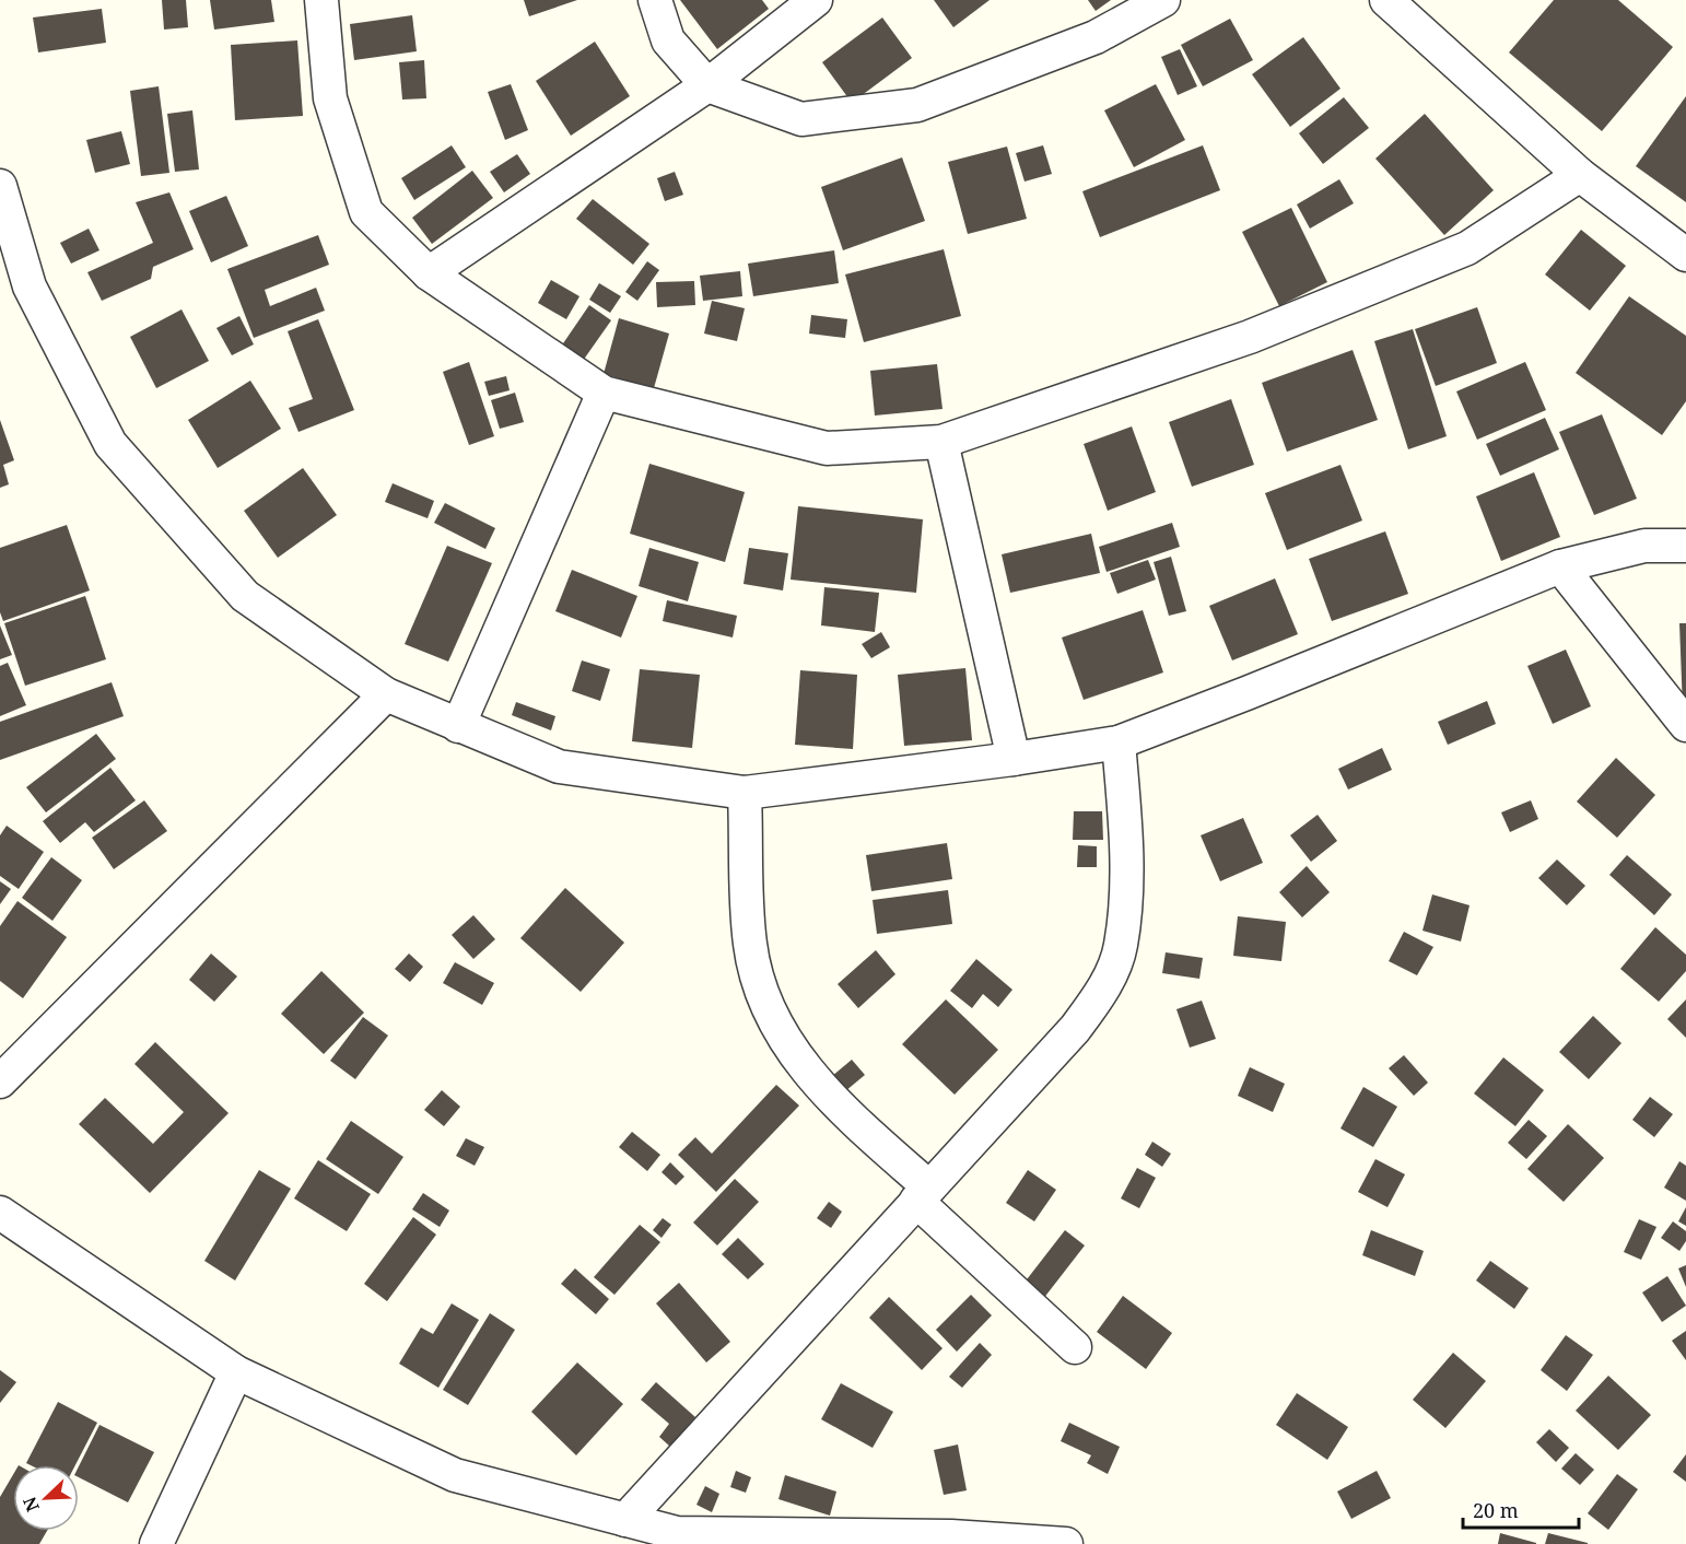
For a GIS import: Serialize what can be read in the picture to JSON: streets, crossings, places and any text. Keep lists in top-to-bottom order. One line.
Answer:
{"scale_bar":"20 m","north":"bottom left"}
